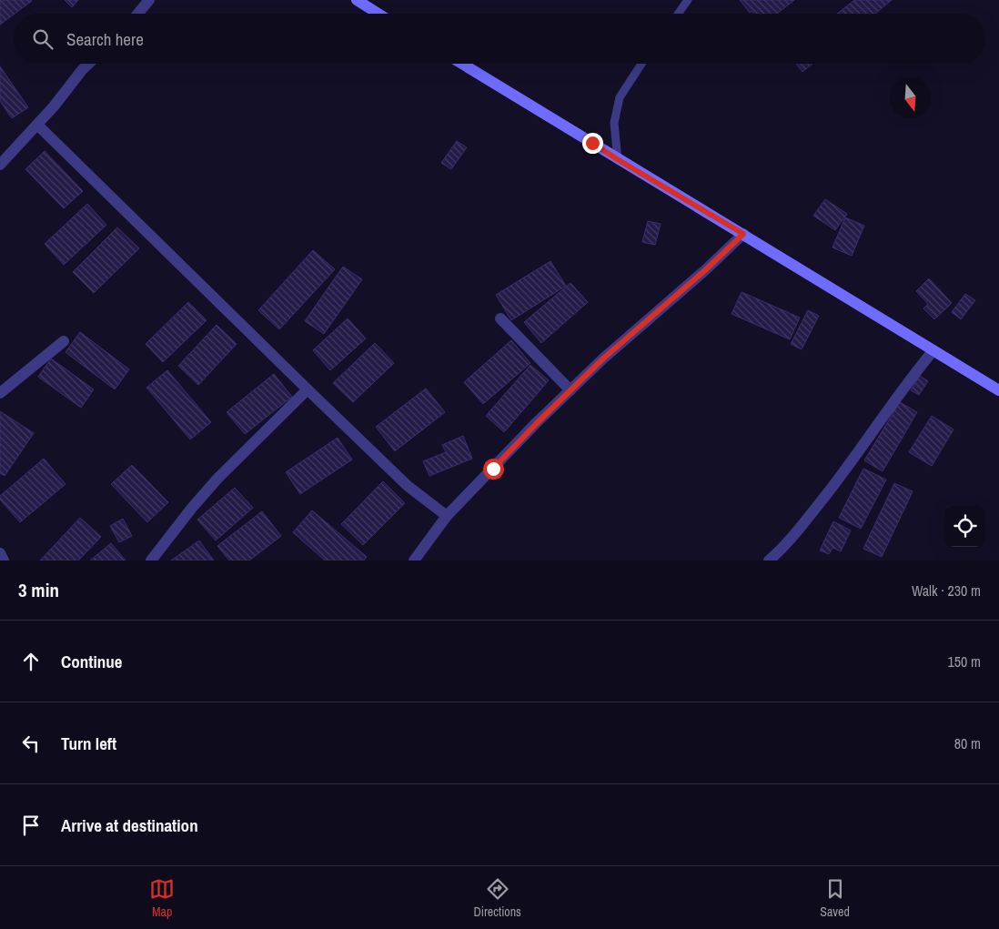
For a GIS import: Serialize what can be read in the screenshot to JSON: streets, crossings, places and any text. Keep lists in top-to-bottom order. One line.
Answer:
{"north":"bottom","page":{"search":"Search here","heading":["3 min","Walk · 230 m"],"list":[["Continue","150 m"],["Turn left","80 m"],"Arrive at destination"],"nav":["Map","Directions","Saved"]}}
